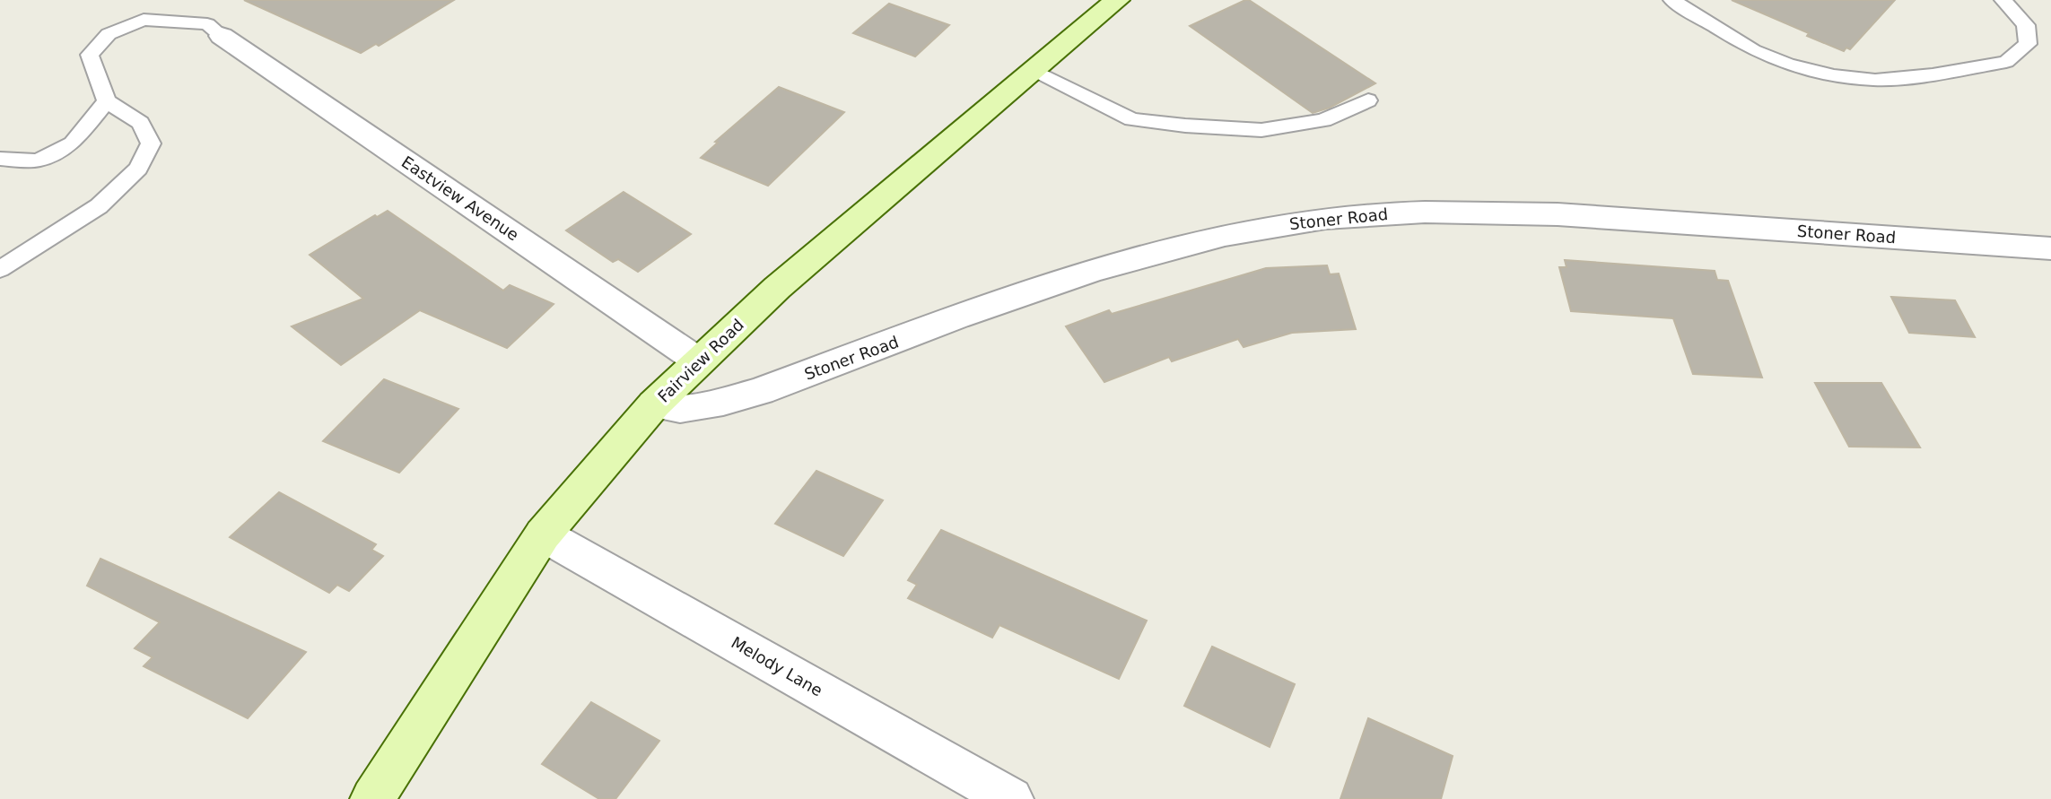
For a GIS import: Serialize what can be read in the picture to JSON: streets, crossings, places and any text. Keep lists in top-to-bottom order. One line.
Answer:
{"streets":{"main road":["Fairview Road"],"street":["Eastview Avenue","Stoner Road","Melody Lane"]},"crossings":[["Eastview Avenue","Fairview Road"],["Stoner Road","Fairview Road"],["Fairview Road","Melody Lane"]]}
